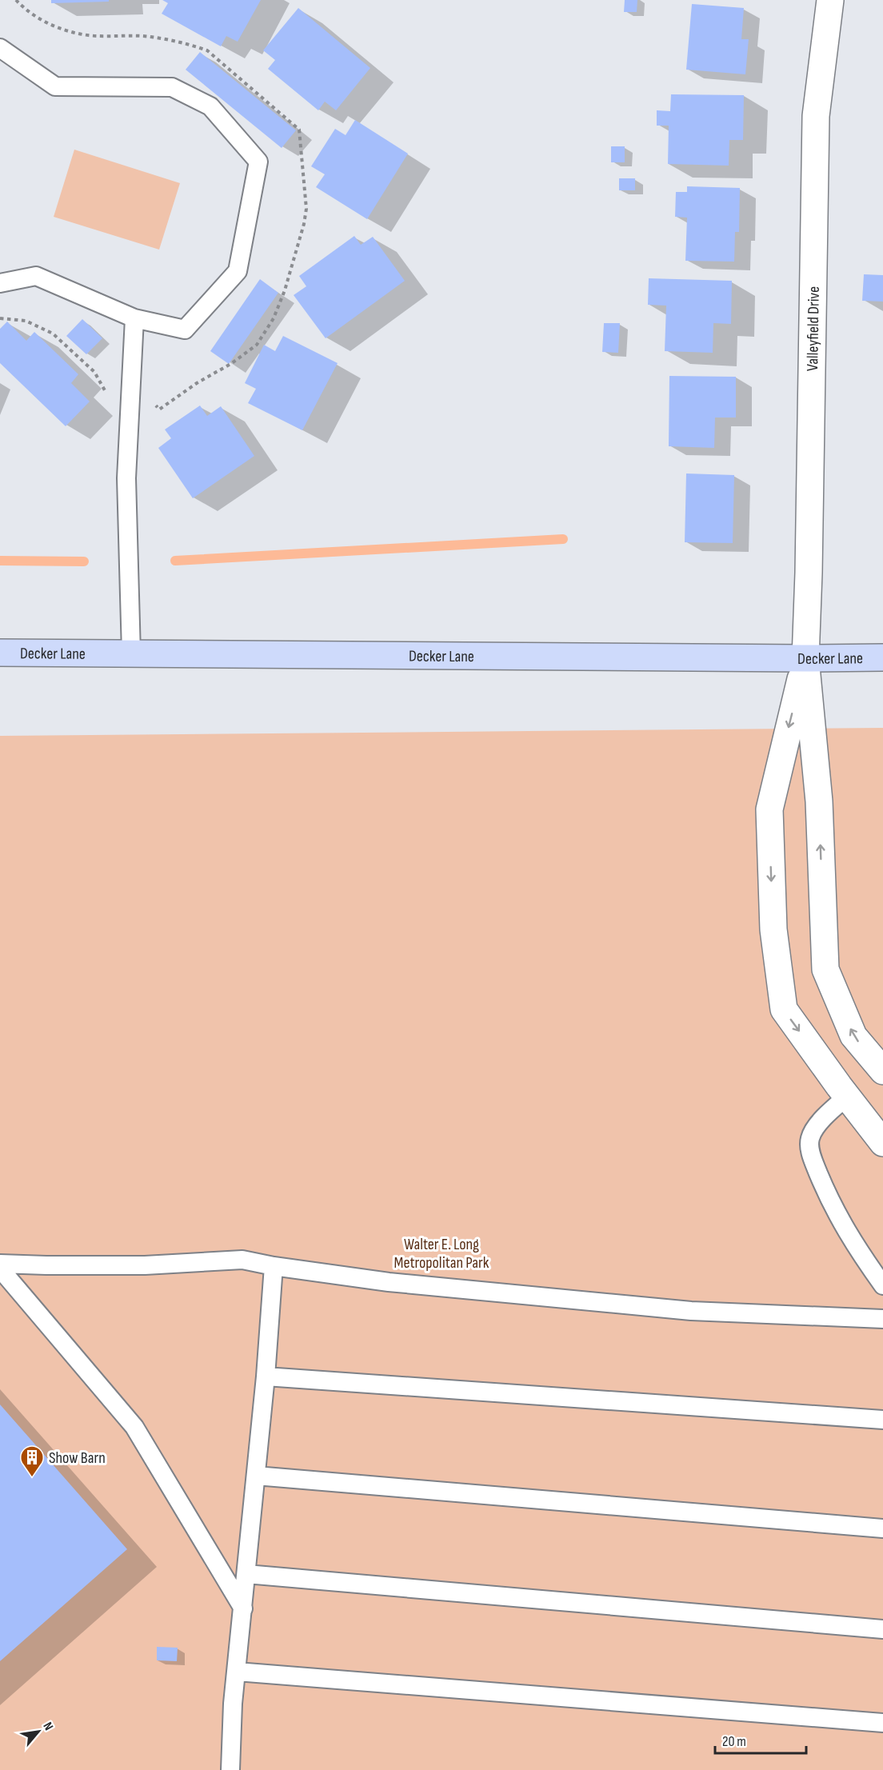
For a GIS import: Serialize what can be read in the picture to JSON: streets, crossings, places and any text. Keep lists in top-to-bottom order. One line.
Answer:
{"streets":{"main road":["Decker Lane"],"street":["Valleyfield Drive"]},"crossings":[["Valleyfield Drive","Decker Lane"]],"parks":["Walter E. Long Metropolitan Park"],"places":{"building":["Show Barn"]},"scale_bar":"20 m","north":"top right"}
